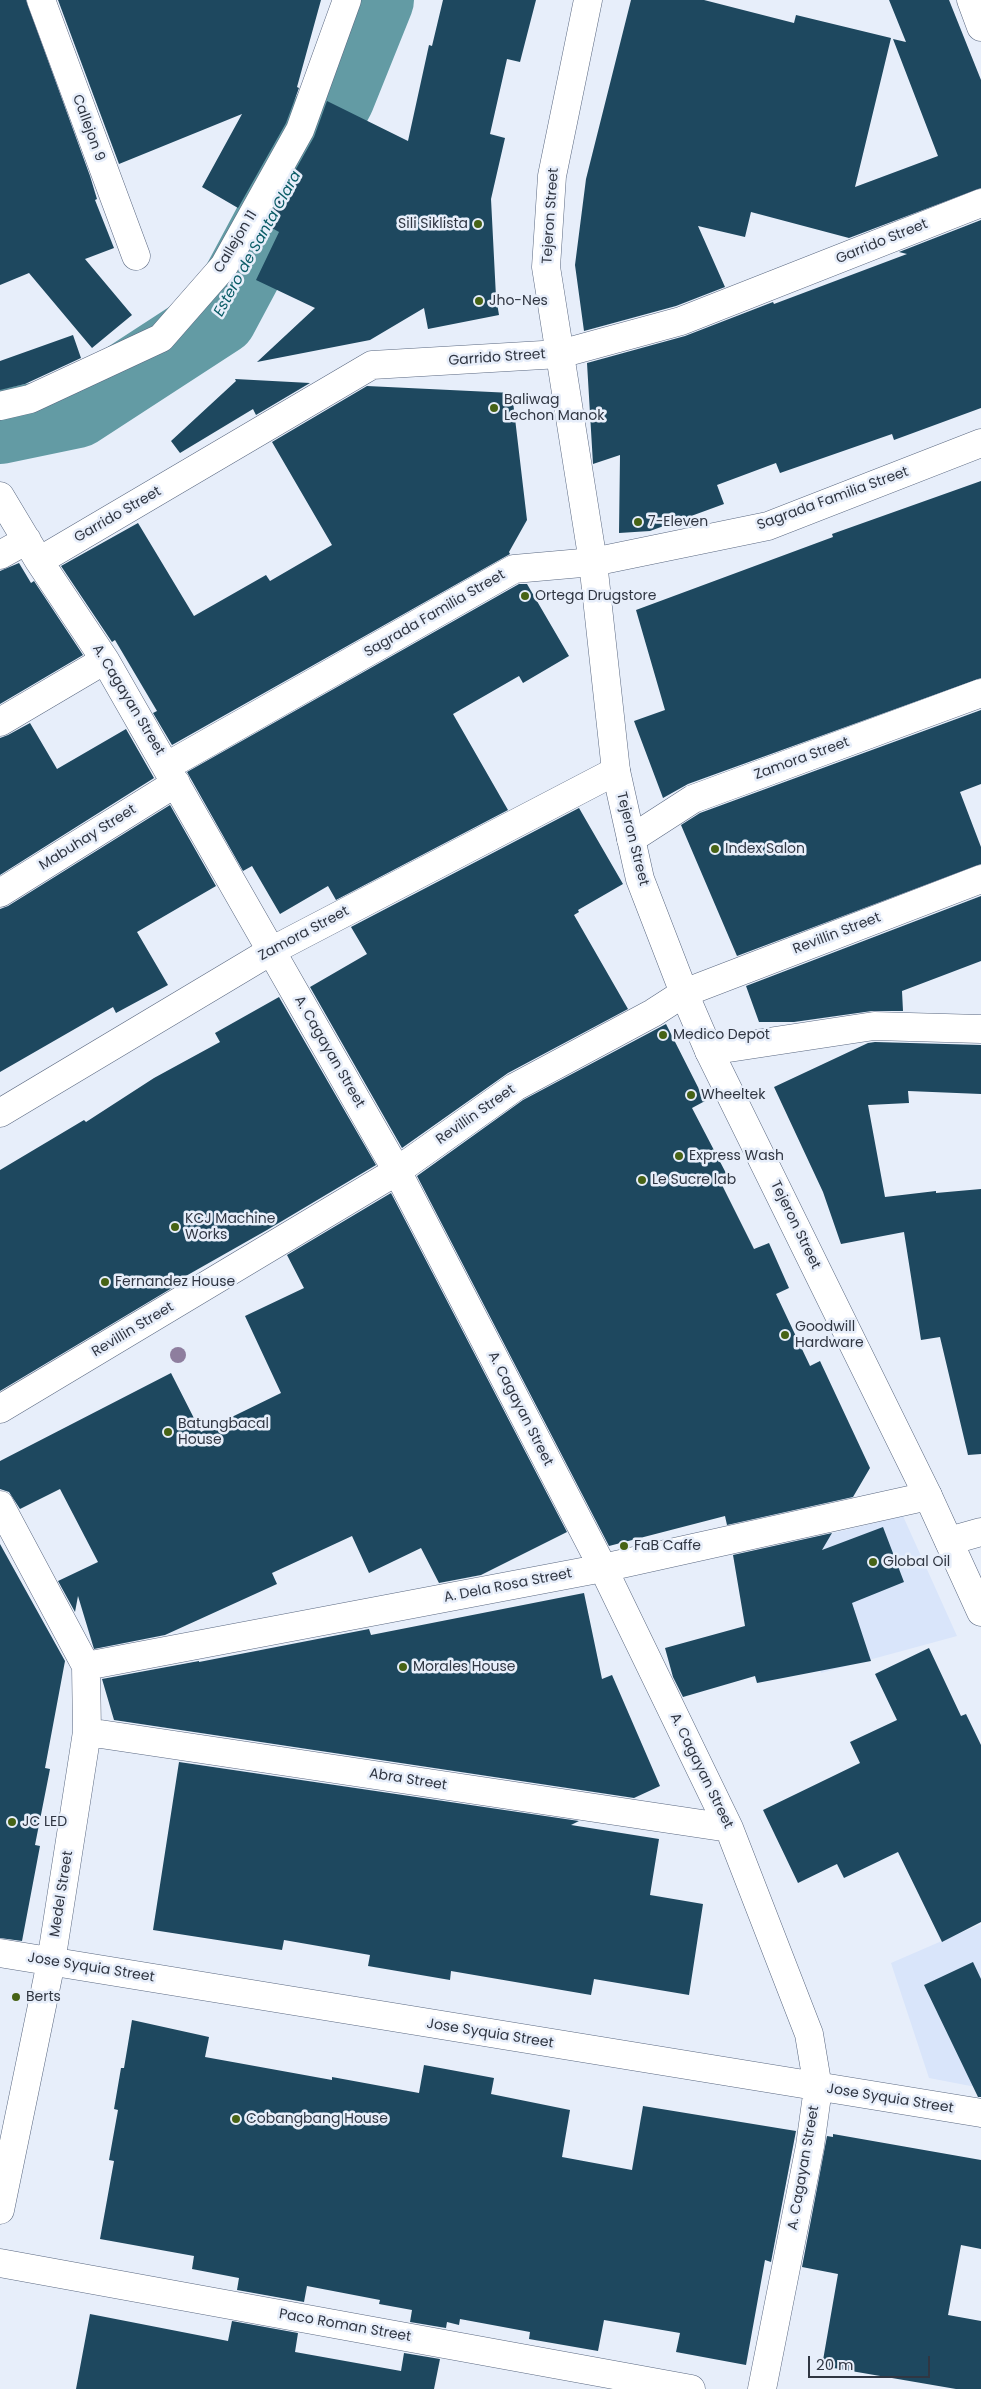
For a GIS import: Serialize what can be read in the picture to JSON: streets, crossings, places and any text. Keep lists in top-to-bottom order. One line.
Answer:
{"streets":{"street":["Callejon 9","Tejeron Street","Callejon 11","Garrido Street","Sagrada Familia Street","A. Cagayan Street","Zamora Street","Mabuhay Street","Revillin Street","A. Dela Rosa Street","Abra Street","Medel Street","Jose Syquia Street","Paco Roman Street"]},"crossings":[["Tejeron Street","Garrido Street"],["Tejeron Street","Sagrada Familia Street"],["Tejeron Street","Zamora Street"],["Tejeron Street","Revillin Street"],["Tejeron Street","A. Dela Rosa Street"],["Garrido Street","A. Cagayan Street"],["Sagrada Familia Street","A. Cagayan Street"],["Sagrada Familia Street","Mabuhay Street"],["A. Cagayan Street","Zamora Street"],["A. Cagayan Street","Mabuhay Street"],["A. Cagayan Street","Revillin Street"],["A. Cagayan Street","A. Dela Rosa Street"],["A. Cagayan Street","Abra Street"],["A. Cagayan Street","Jose Syquia Street"],["A. Dela Rosa Street","Medel Street"],["Abra Street","Medel Street"],["Medel Street","Jose Syquia Street"]],"water":["Estero de Santa Clara"],"places":["Sili Siklista","Jho-Nes","Baliwag Lechon Manok","7-Eleven","Ortega Drugstore","Index Salon","Medico Depot","Wheeltek","Express Wash","Le Sucre lab","KCJ Machine Works","Fernandez House","Goodwill Hardware","Batungbacal House","FaB Caffe","Global Oil","Morales House","JC LED","Berts","Cobangbang House"],"scale_bar":"20 m"}
